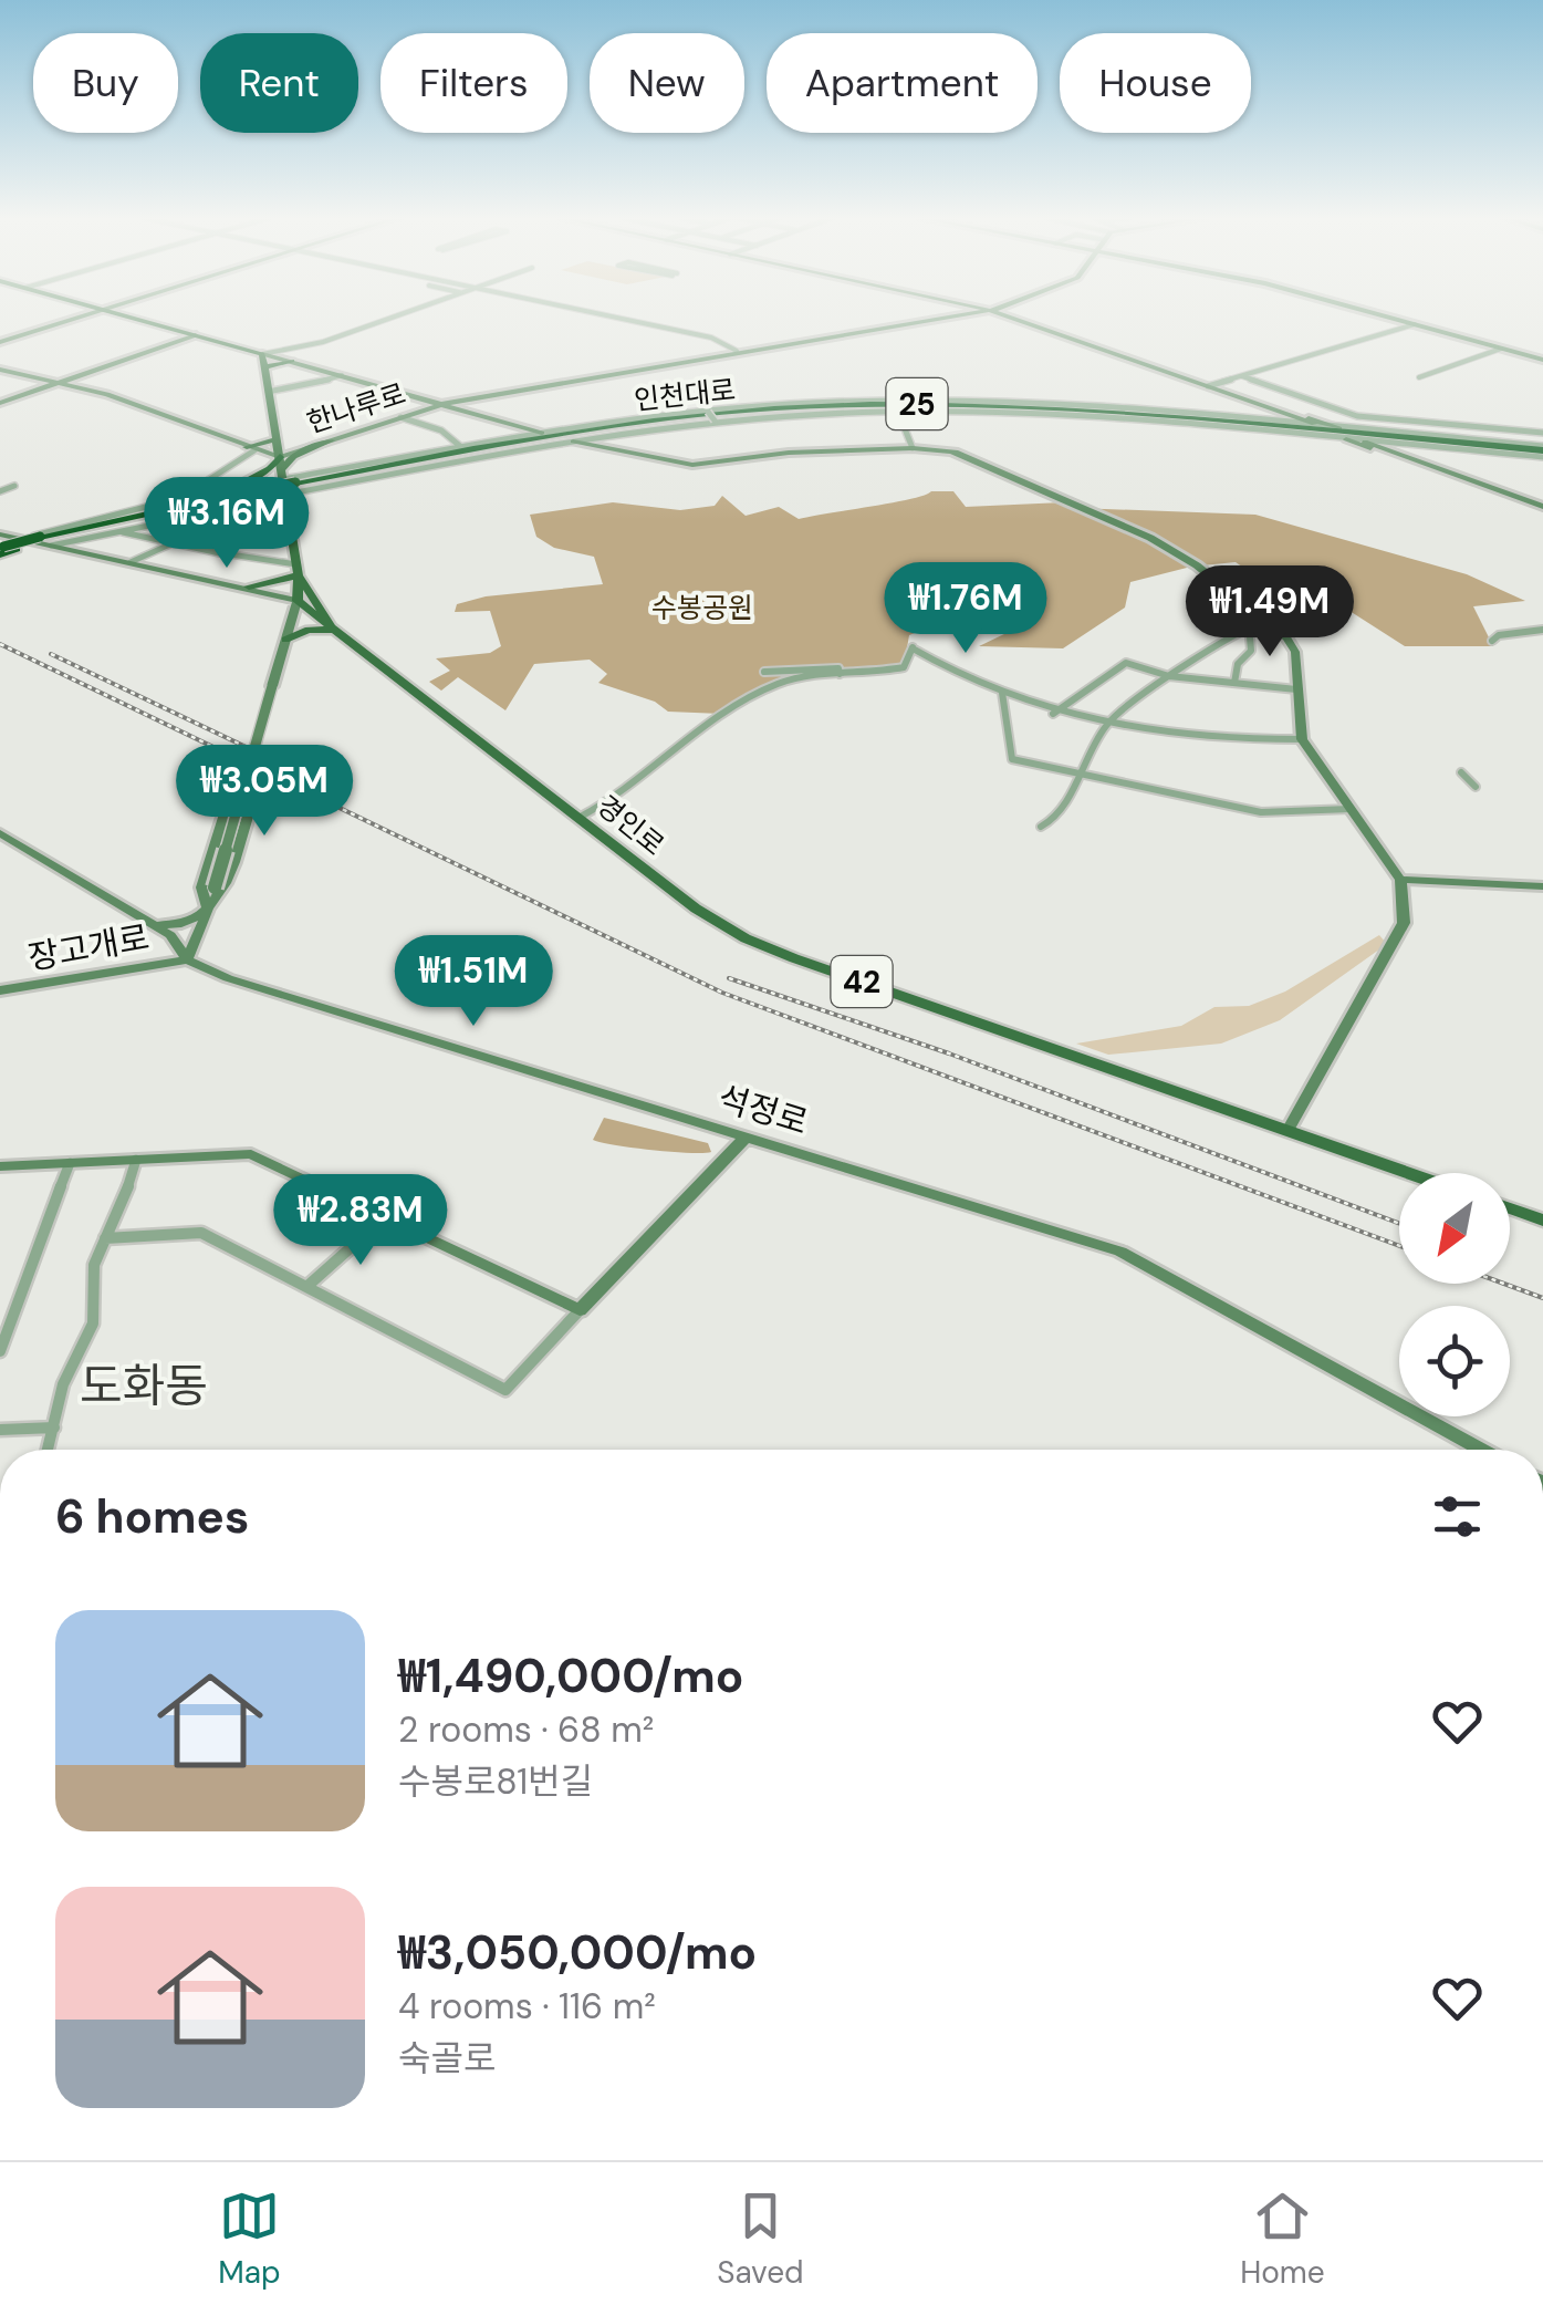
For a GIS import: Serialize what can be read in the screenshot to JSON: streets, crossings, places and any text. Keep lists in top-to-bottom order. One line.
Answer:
{"streets":{"highway":["인천대로","25"],"main road":["한나루로","경인로","장고개로","42","석정로"]},"crossings":[["장고개로","석정로"]],"districts":["도화동"],"parks":["수봉공원"],"north":"bottom left","page":{"chip":["Buy","Rent","Filters","New","Apartment","House"],"price":["₩3.16M","₩1.76M","₩1.49M","₩3.05M","₩1.51M","₩2.83M"],"heading":"6 homes","list":[{"name":"₩1,490,000/mo","note":"2 rooms · 68 m² · 수봉로81번길"},{"name":"₩3,050,000/mo","note":"4 rooms · 116 m² · 숙골로"}],"tabs":["Map","Saved","Home"]}}
